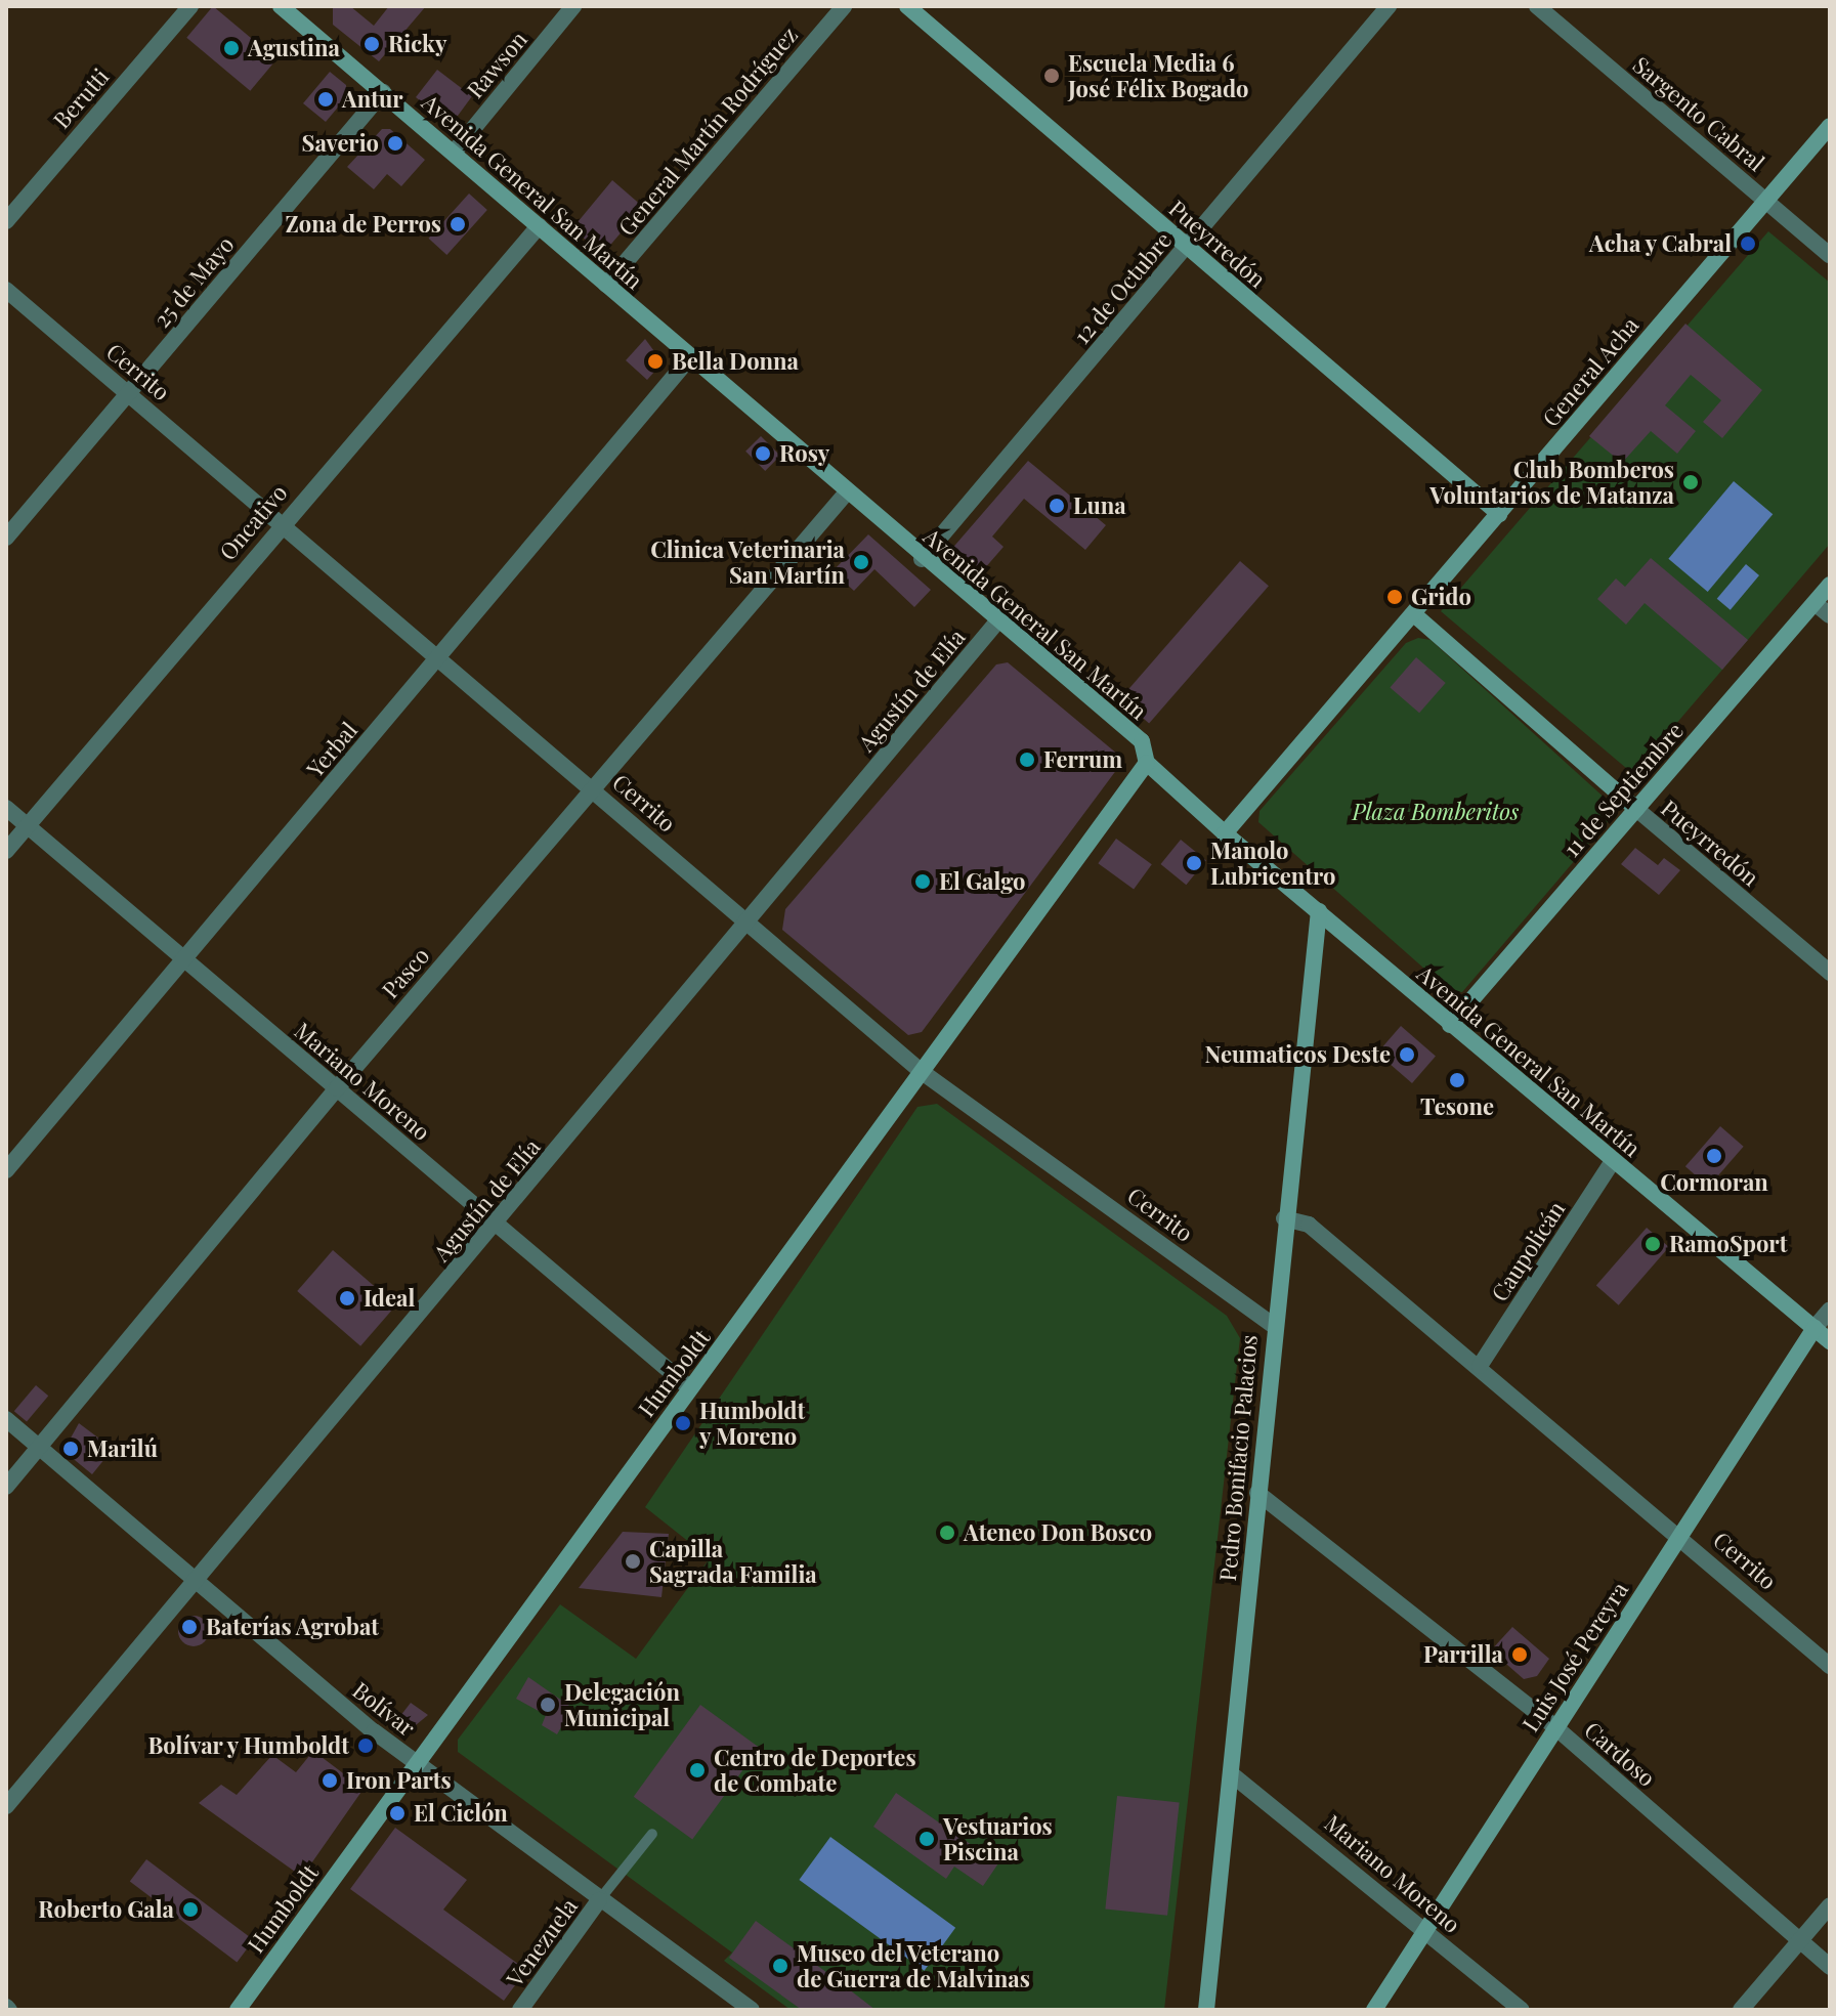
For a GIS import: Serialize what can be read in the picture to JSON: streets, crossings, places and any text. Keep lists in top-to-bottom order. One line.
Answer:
{"streets":{"street":["Rawson","Berutti","Sargento Cabral","General Martín Rodríguez","Avenida General San Martín","Pueyrredón","25 de Mayo","12 de Octubre","Cerrito","General Acha","Oncativo","Agustín de Elía","Yerbal","11 de Septiembre","Pasco","Mariano Moreno","Caupolicán","Humboldt","Pedro Bonifacio Palacios","Luis José Pereyra","Bolívar","Cardoso","Venezuela"]},"crossings":[["Rawson","Avenida General San Martín"],["Sargento Cabral","General Acha"],["General Martín Rodríguez","Avenida General San Martín"],["Avenida General San Martín","25 de Mayo"],["Avenida General San Martín","12 de Octubre"],["Avenida General San Martín","General Acha"],["Avenida General San Martín","Oncativo"],["Avenida General San Martín","Agustín de Elía"],["Avenida General San Martín","Yerbal"],["Avenida General San Martín","11 de Septiembre"],["Avenida General San Martín","Pasco"],["Avenida General San Martín","Caupolicán"],["Avenida General San Martín","Humboldt"],["Avenida General San Martín","Pedro Bonifacio Palacios"],["Avenida General San Martín","Luis José Pereyra"],["Pueyrredón","12 de Octubre"],["Pueyrredón","General Acha"],["Pueyrredón","11 de Septiembre"],["25 de Mayo","Cerrito"],["Cerrito","Oncativo"],["Cerrito","Agustín de Elía"],["Cerrito","Yerbal"],["Cerrito","Pasco"],["Cerrito","Caupolicán"],["Cerrito","Humboldt"],["Cerrito","Pedro Bonifacio Palacios"],["Cerrito","Luis José Pereyra"],["Oncativo","Mariano Moreno"],["Agustín de Elía","Mariano Moreno"],["Agustín de Elía","Bolívar"],["Yerbal","Mariano Moreno"],["Pasco","Mariano Moreno"],["Pasco","Bolívar"],["Mariano Moreno","Humboldt"],["Mariano Moreno","Pedro Bonifacio Palacios"],["Mariano Moreno","Luis José Pereyra"],["Humboldt","Bolívar"],["Pedro Bonifacio Palacios","Cardoso"],["Luis José Pereyra","Cardoso"],["Bolívar","Venezuela"]],"parks":["Plaza Bomberitos"],"places":["Ricky","Agustina","Escuela Media 6 José Félix Bogado","Antur","Saverio","Zona de Perros","Acha y Cabral","Bella Donna","Rosy","Club Bomberos Voluntarios de Matanza","Luna","Clinica Veterinaria San Martín","Grido","Ferrum","Manolo Lubricentro","El Galgo","Neumaticos Deste","Tesone","Cormoran","RamoSport","Ideal","Humboldt y Moreno","Marilú","Ateneo Don Bosco","Capilla Sagrada Familia","Baterías Agrobat","Parrilla","Delegación Municipal","Bolívar y Humboldt","Centro de Deportes de Combate","Iron Parts","El Ciclón","Vestuarios Piscina","Roberto Gala","Museo del Veterano de Guerra de Malvinas"]}
